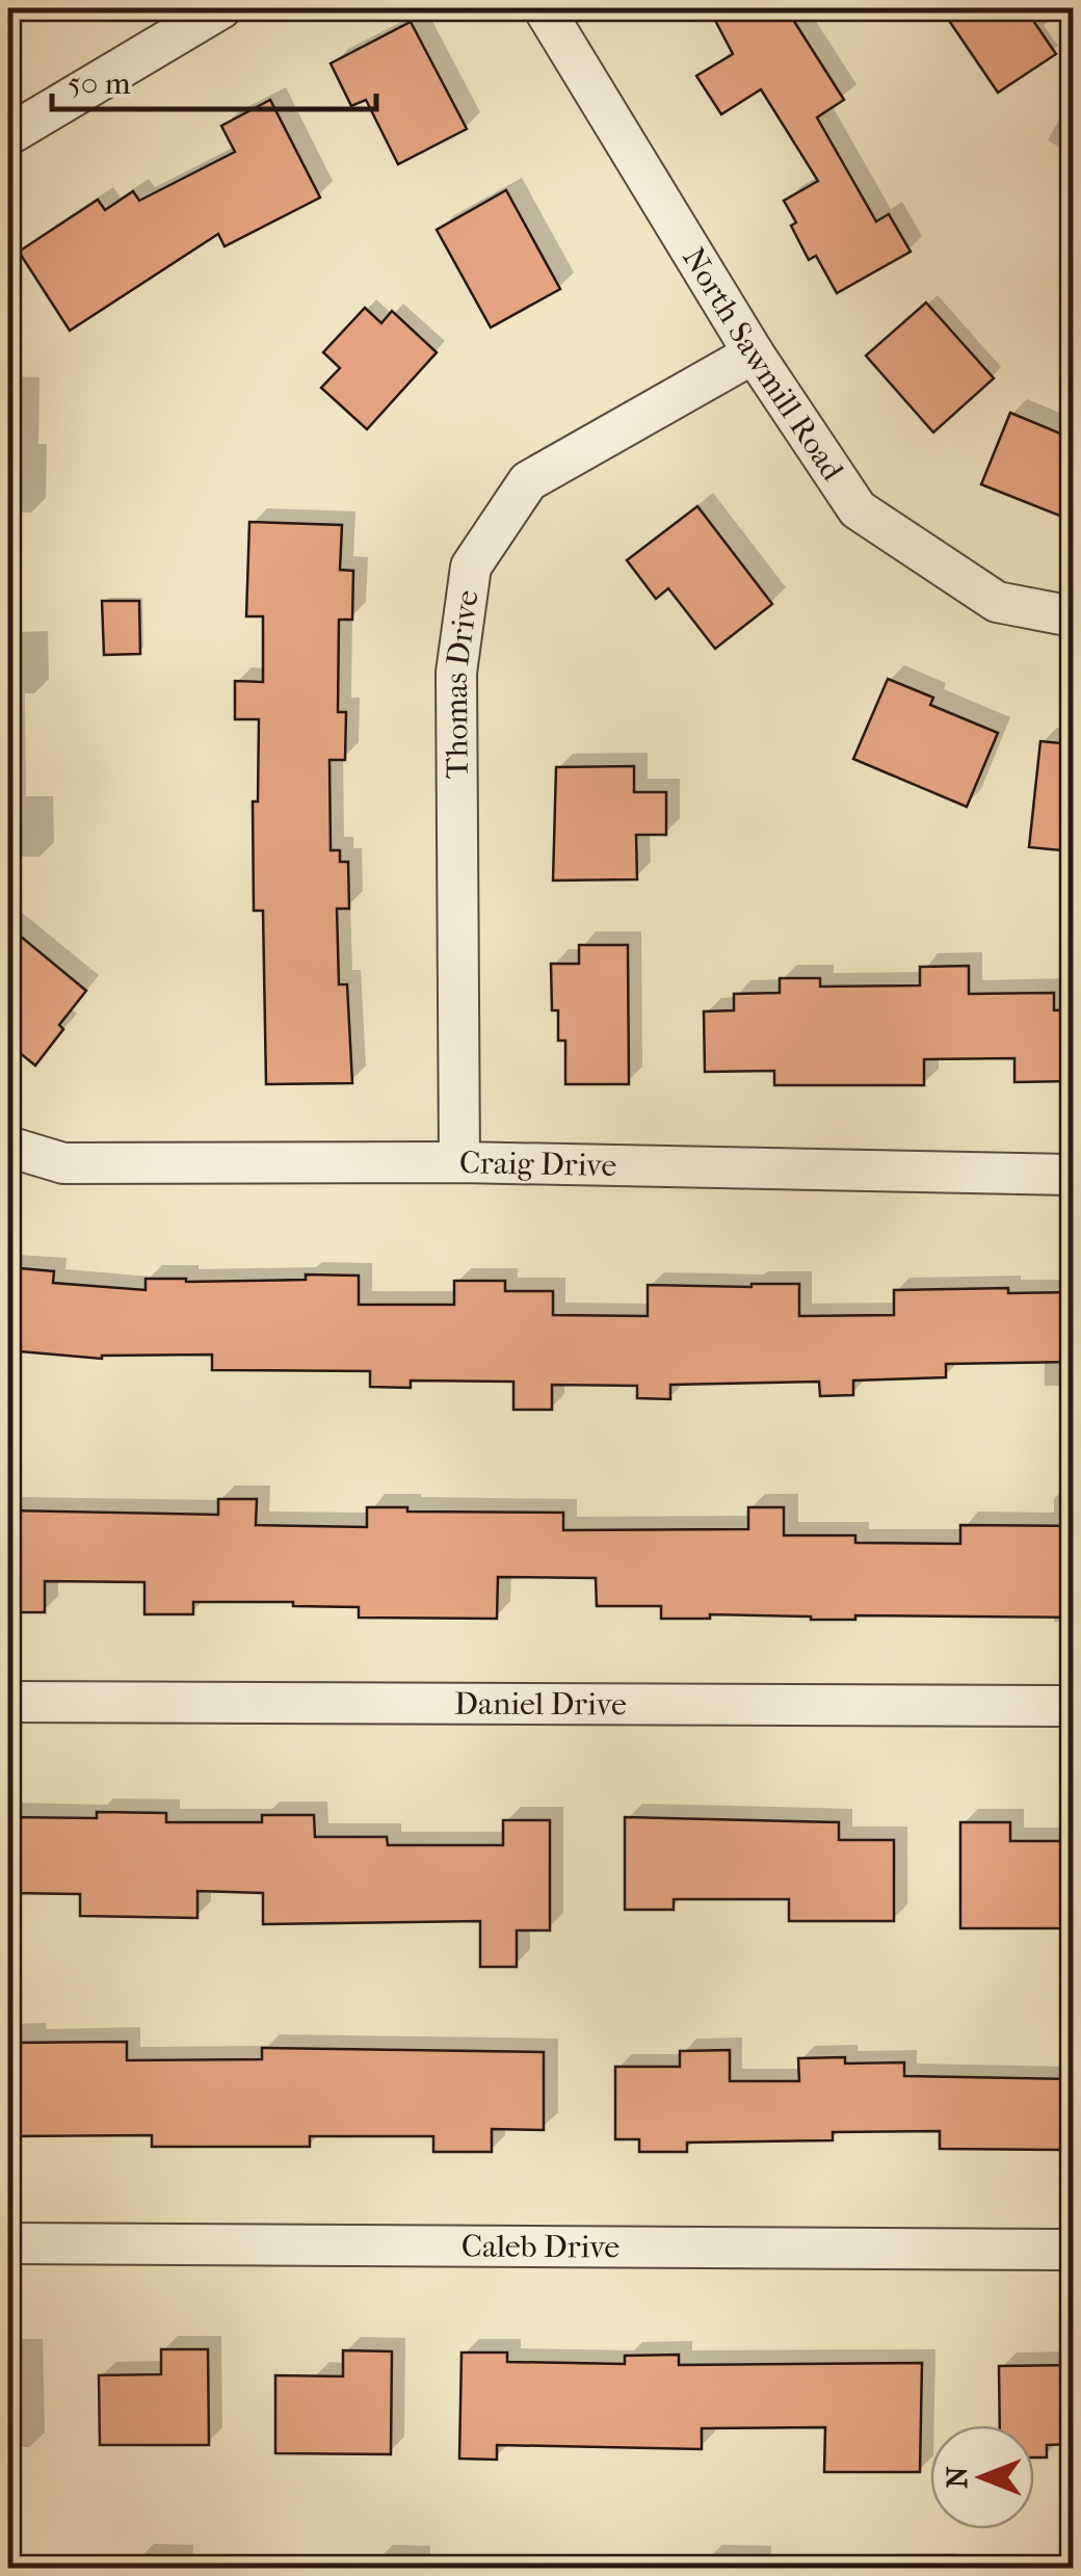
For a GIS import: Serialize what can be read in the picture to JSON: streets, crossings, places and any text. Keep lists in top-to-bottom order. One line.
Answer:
{"streets":{"street":["North Sawmill Road","Thomas Drive","Craig Drive","Daniel Drive","Caleb Drive"]},"crossings":[["North Sawmill Road","Thomas Drive"],["Thomas Drive","Craig Drive"]],"scale_bar":"50 m","north":"left"}
